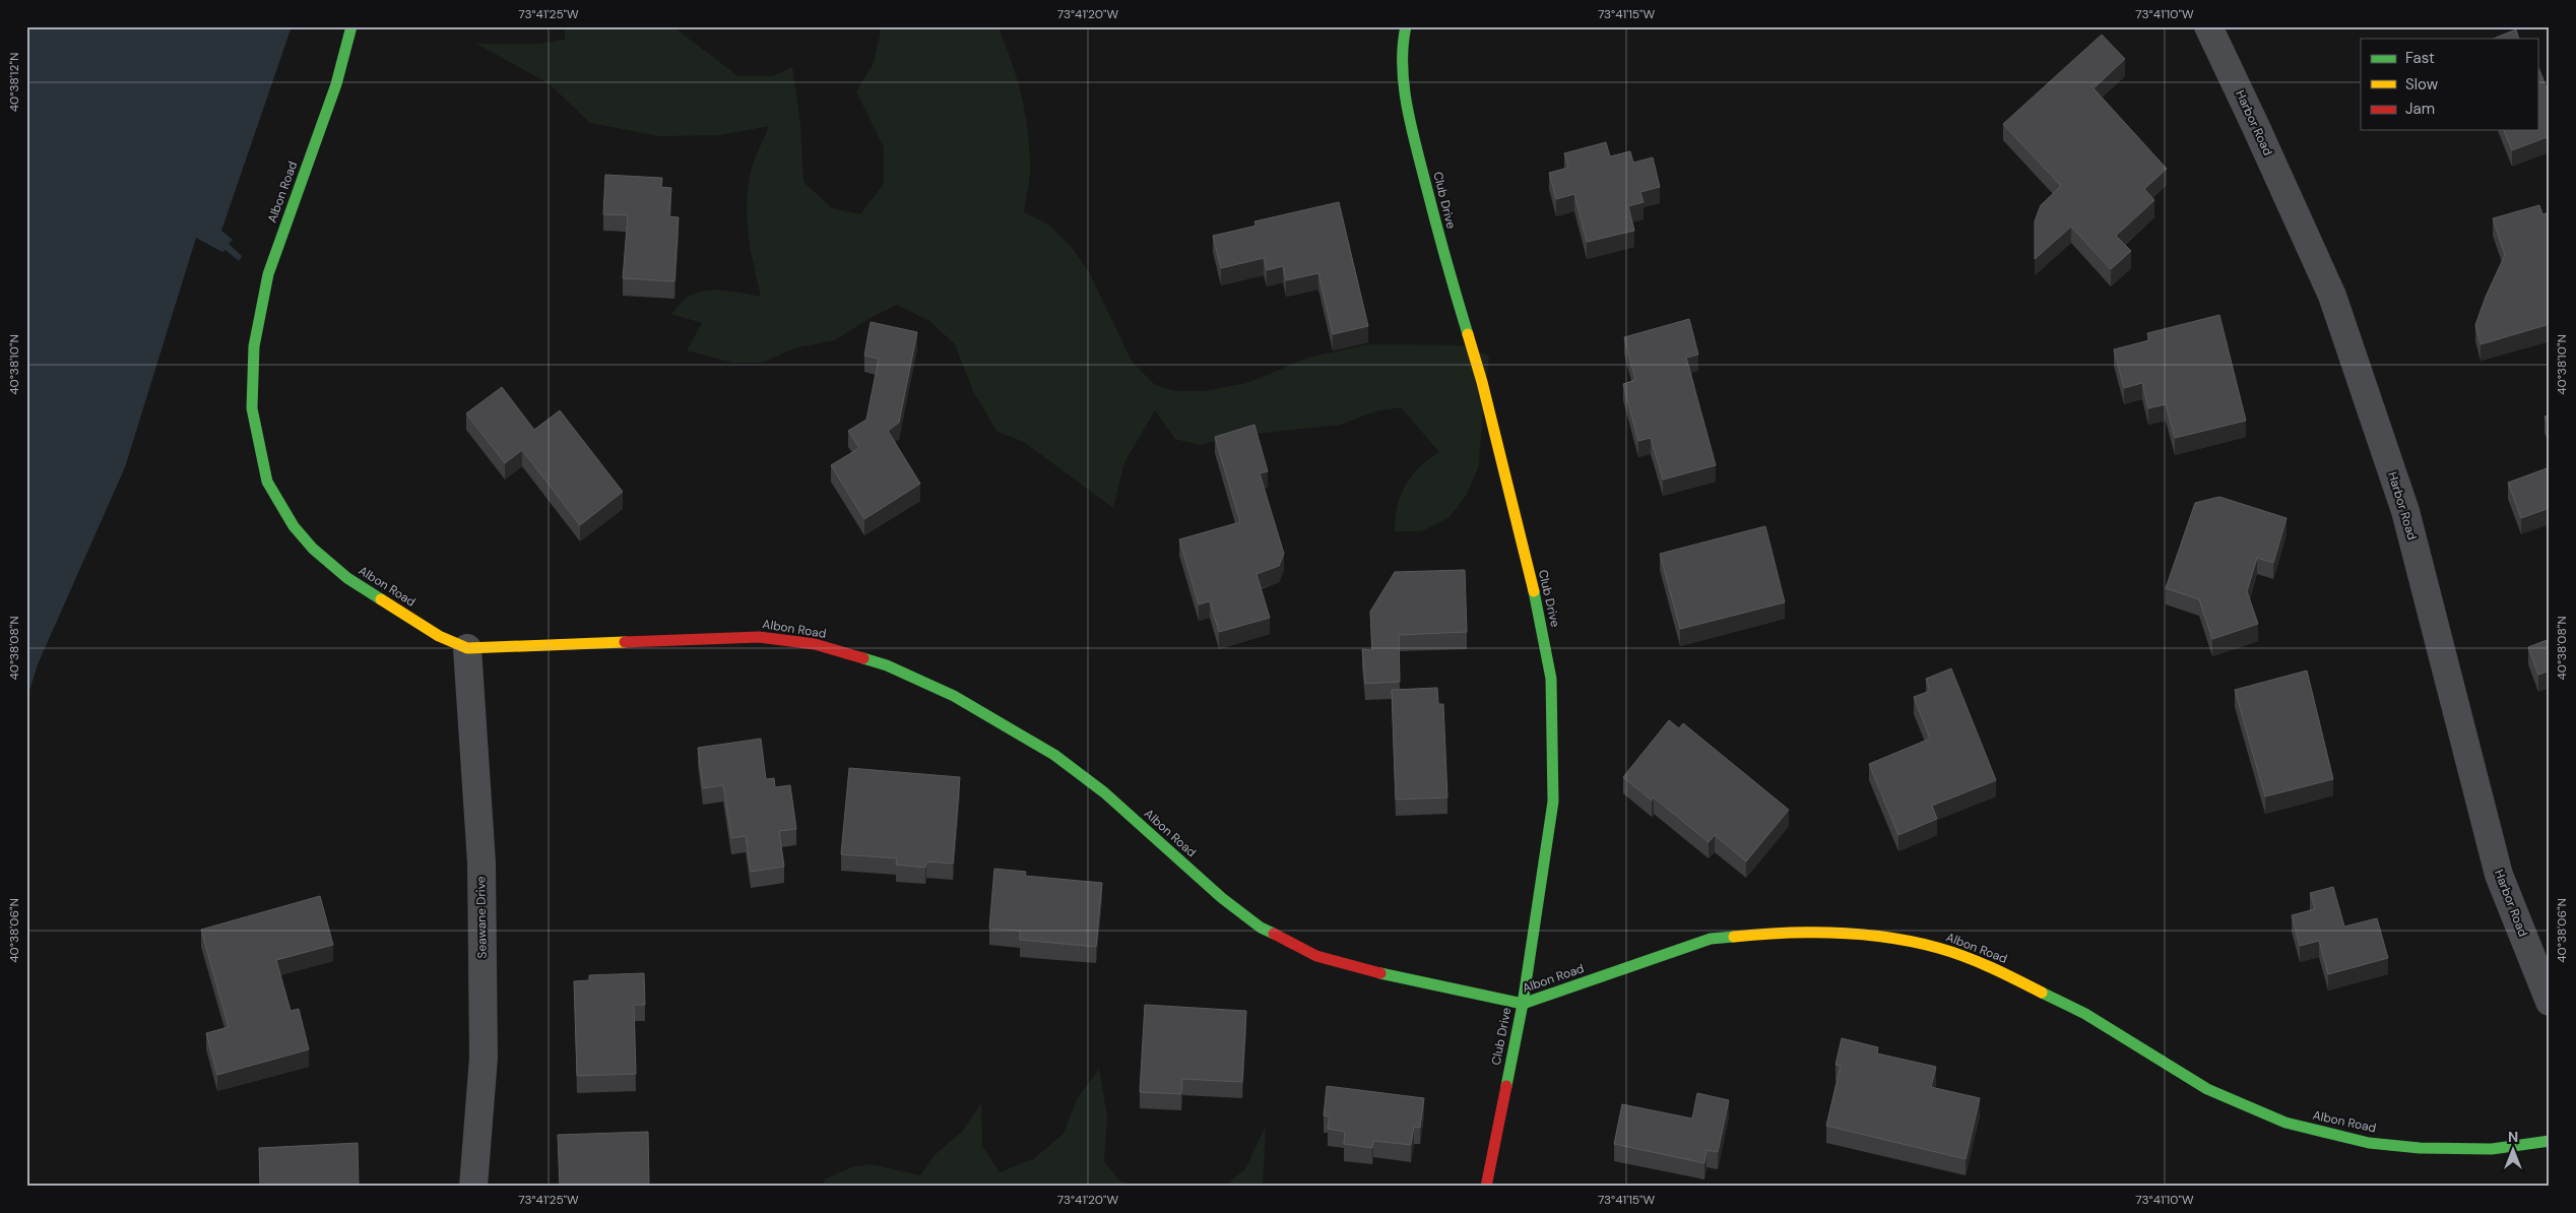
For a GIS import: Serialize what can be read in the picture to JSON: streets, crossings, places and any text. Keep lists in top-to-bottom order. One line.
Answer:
{"streets":{"street":["Harbor Road","Albon Road","Club Drive","Seawane Drive"]},"crossings":[["Albon Road","Club Drive"],["Albon Road","Seawane Drive"]],"legend":["Fast","Slow","Jam"],"north":"top","coordinates":["73°41'25\"W","73°41'20\"W","73°41'15\"W","73°41'10\"W","40°38'12\"N","40°38'10\"N","40°38'08\"N","40°38'06\"N"]}
